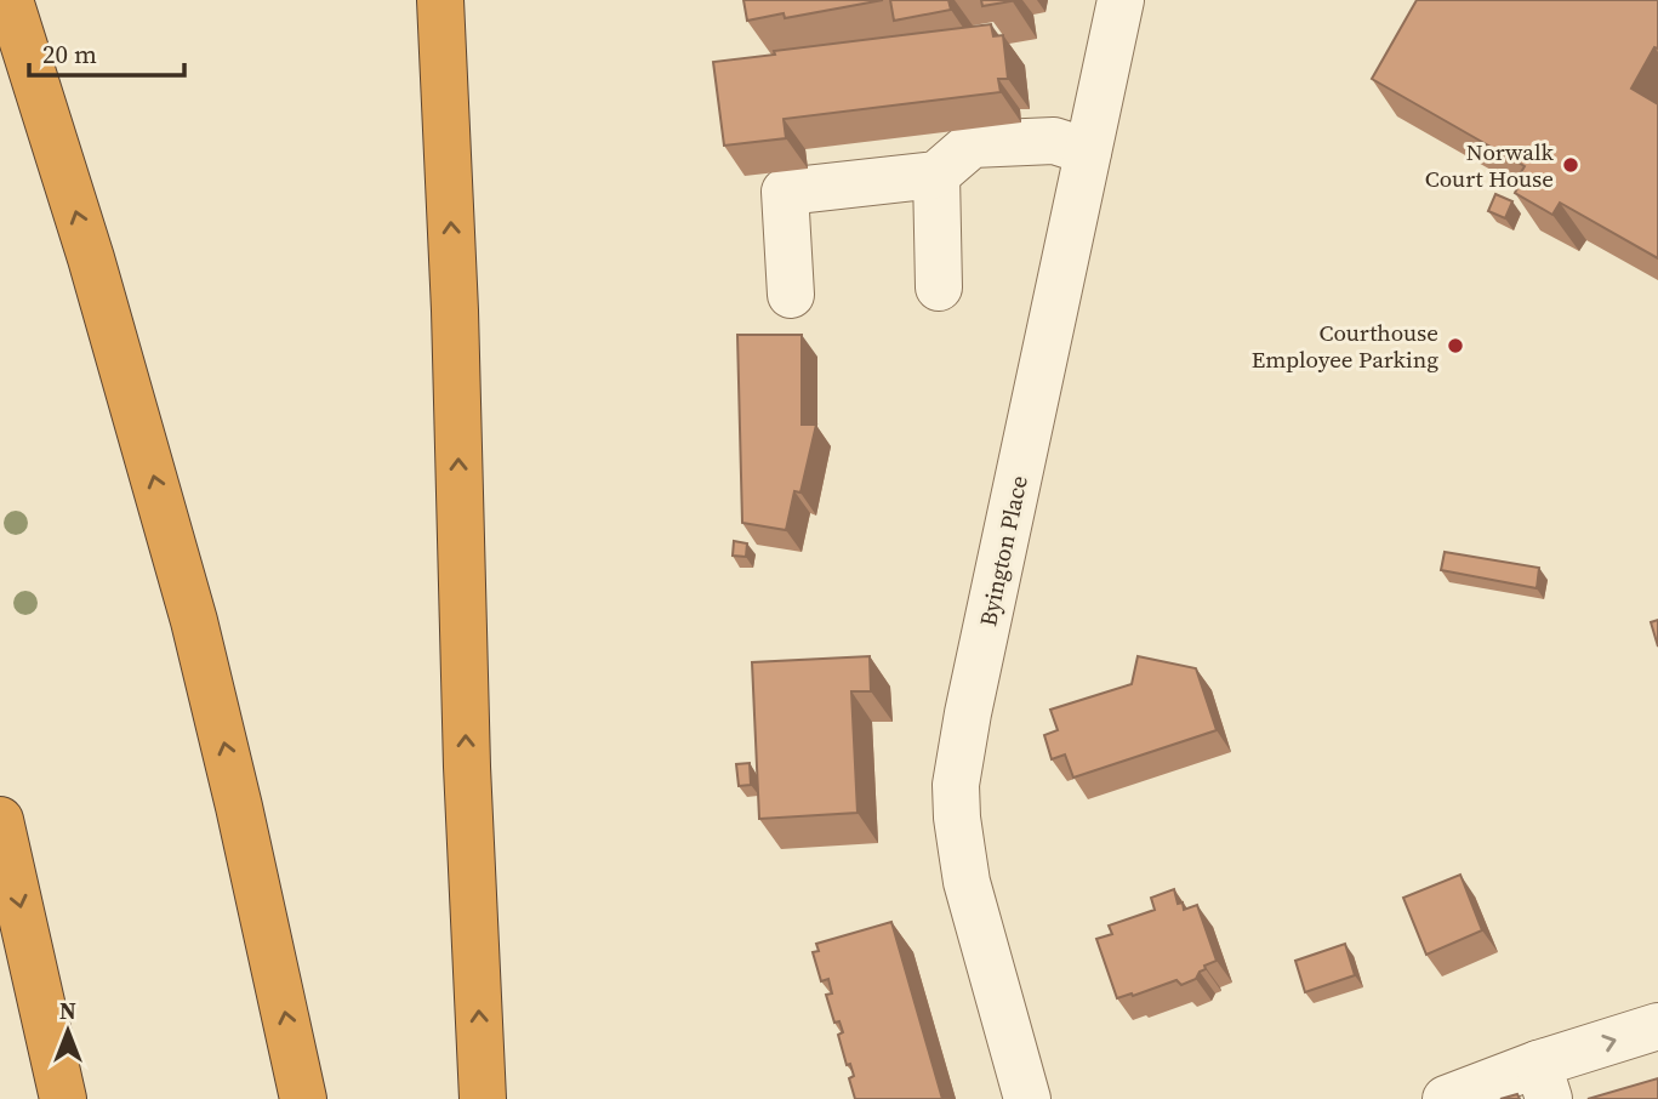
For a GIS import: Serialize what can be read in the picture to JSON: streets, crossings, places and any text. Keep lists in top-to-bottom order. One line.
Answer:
{"streets":{"street":["Byington Place"]},"places":["Norwalk Court House","Courthouse Employee Parking"],"scale_bar":"20 m","north":"top"}
